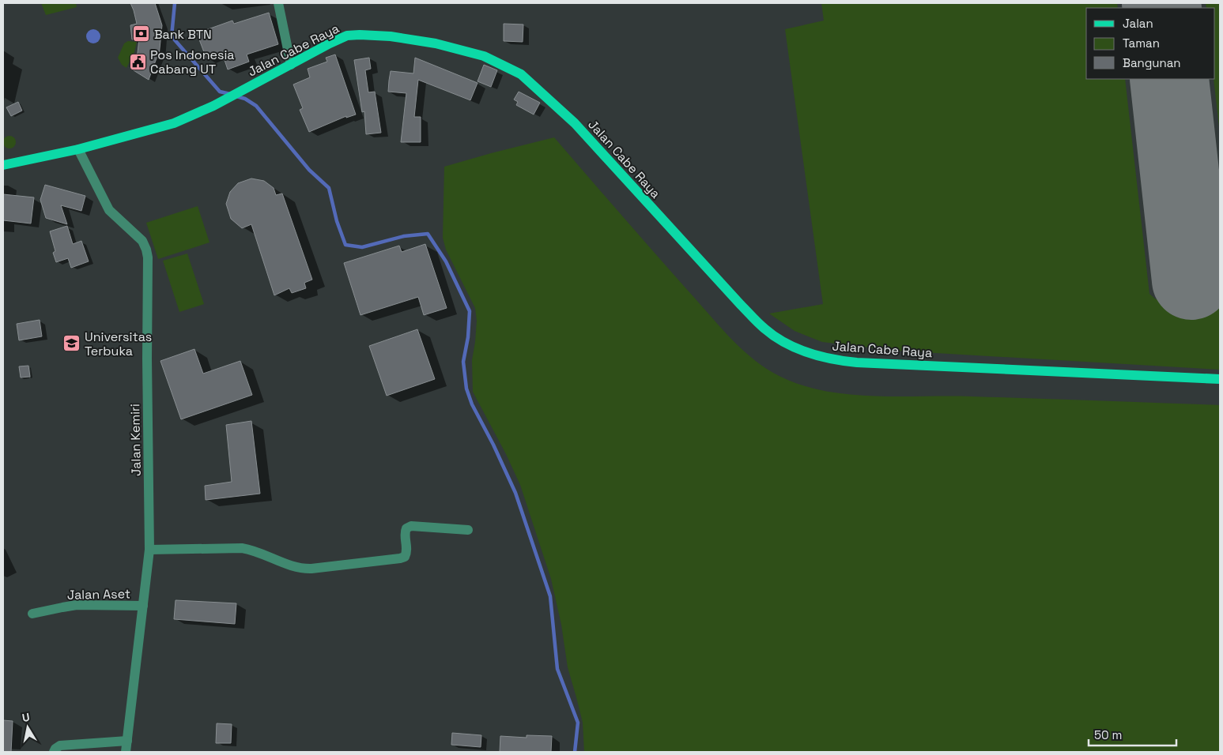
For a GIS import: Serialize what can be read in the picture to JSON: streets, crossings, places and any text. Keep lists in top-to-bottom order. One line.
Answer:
{"streets":{"main road":["Jalan Cabe Raya"],"street":["Jalan Kemiri","Jalan Aset"]},"crossings":[["Jalan Cabe Raya","Jalan Kemiri"],["Jalan Kemiri","Jalan Aset"]],"places":{"bank":["Bank BTN"],"public building":["Pos Indonesia Cabang UT"],"school or university":["Universitas Terbuka"]},"legend":["Jalan","Taman","Bangunan"],"scale_bar":"50 m","north":"top"}
